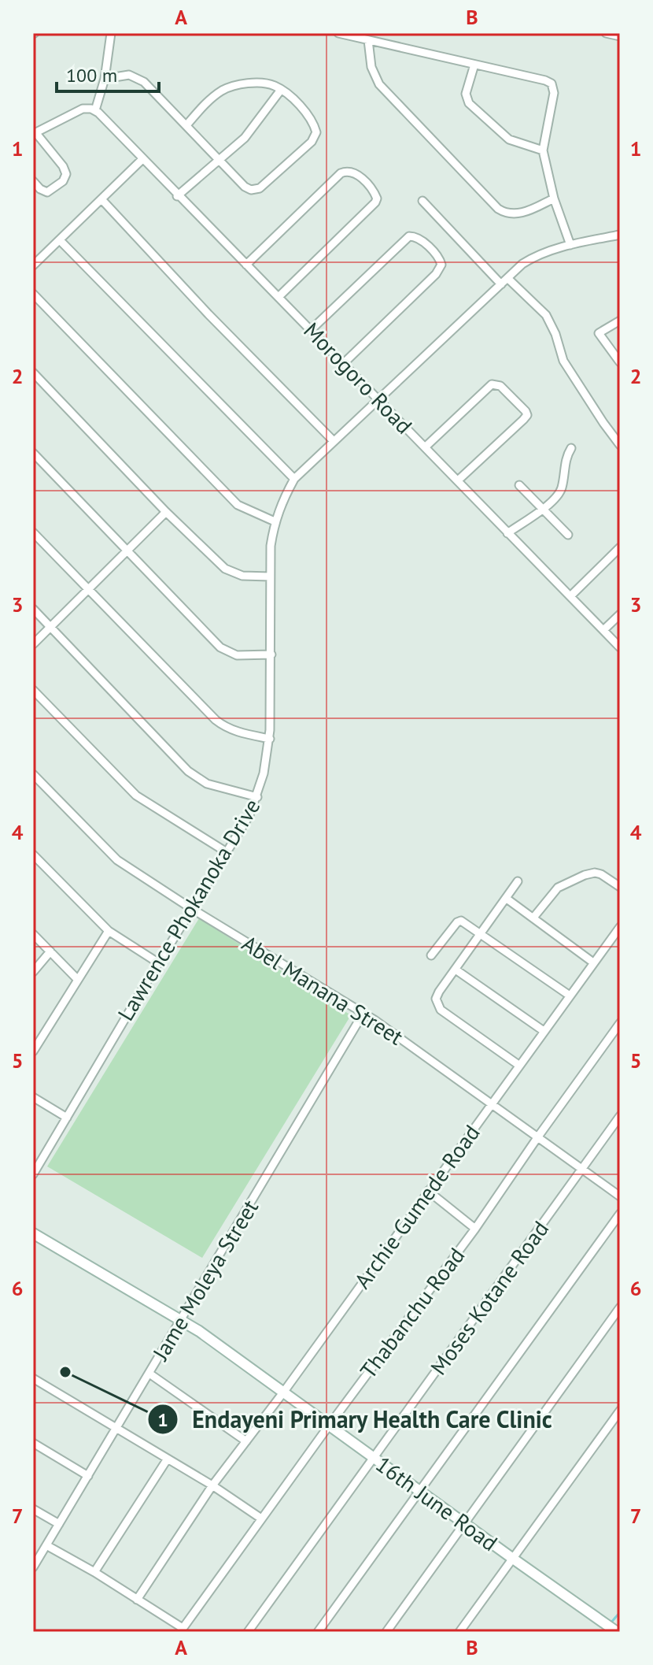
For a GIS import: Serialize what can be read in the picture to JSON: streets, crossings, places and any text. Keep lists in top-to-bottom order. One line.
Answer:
{"streets":{"street":["Morogoro Road","Lawrence Phokanoka Drive","Abel Manana Street","Archie Gumede Road","Jame Moleya Street","Moses Kotane Road","Thabanchu Road","16th June Road"]},"crossings":[["Morogoro Road","Lawrence Phokanoka Drive"],["Lawrence Phokanoka Drive","Abel Manana Street"],["Abel Manana Street","Archie Gumede Road"],["Abel Manana Street","Jame Moleya Street"],["Abel Manana Street","Moses Kotane Road"],["Abel Manana Street","Thabanchu Road"],["Archie Gumede Road","16th June Road"],["Jame Moleya Street","16th June Road"],["Moses Kotane Road","16th June Road"],["Thabanchu Road","16th June Road"]],"places":["Endayeni Primary Health Care Clinic"],"scale_bar":"100 m","grid":{"columns":["A","B"],"rows":["1","2","3","4","5","6","7"]}}
